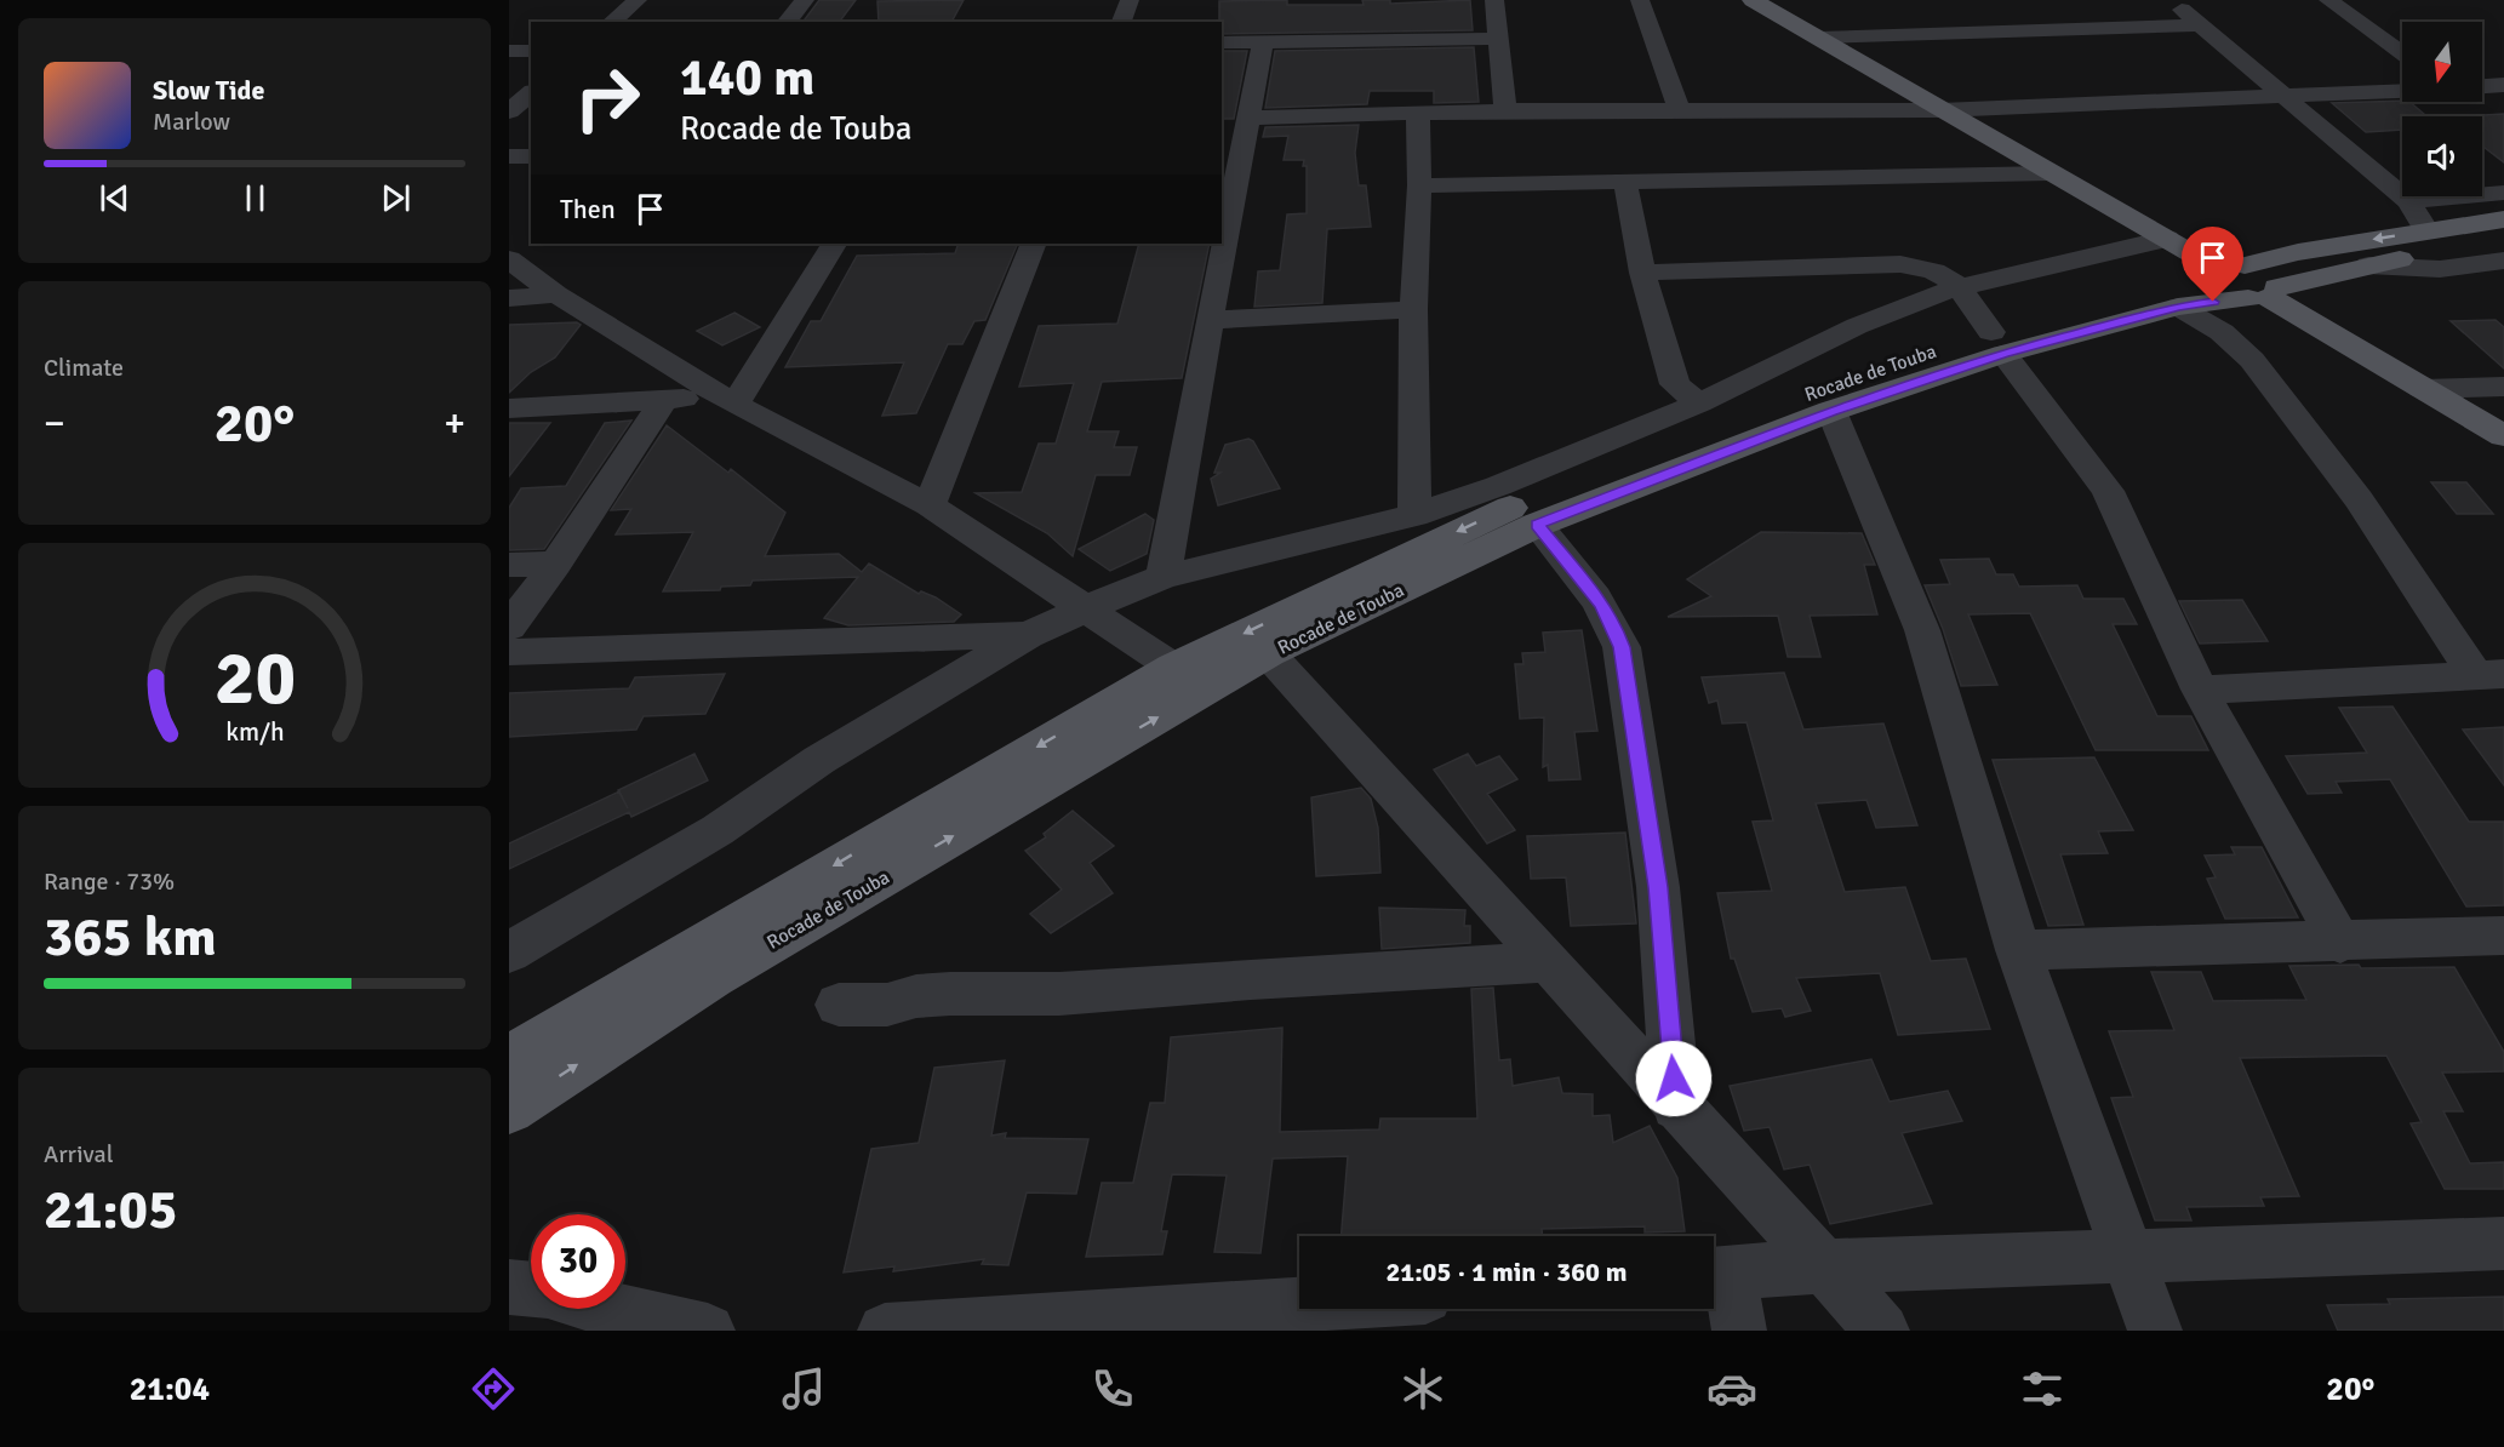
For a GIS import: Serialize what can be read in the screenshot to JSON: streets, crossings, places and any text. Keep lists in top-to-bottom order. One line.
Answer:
{"streets":{"main road":["Rocade de Touba"]},"north":"bottom","page":{"turn":["140 m","Rocade de Touba"],"song":["Slow Tide","Marlow"],"then":"Then","tile":["Climate",["Range · 73%","365 km"],["Arrival","21:05"]],"heat":["−","20°","+"],"limit":"30","trip":"21:05 · 1 min · 360 m","tabs":["21:04","20°"],"gauge":["20","km/h"]}}
